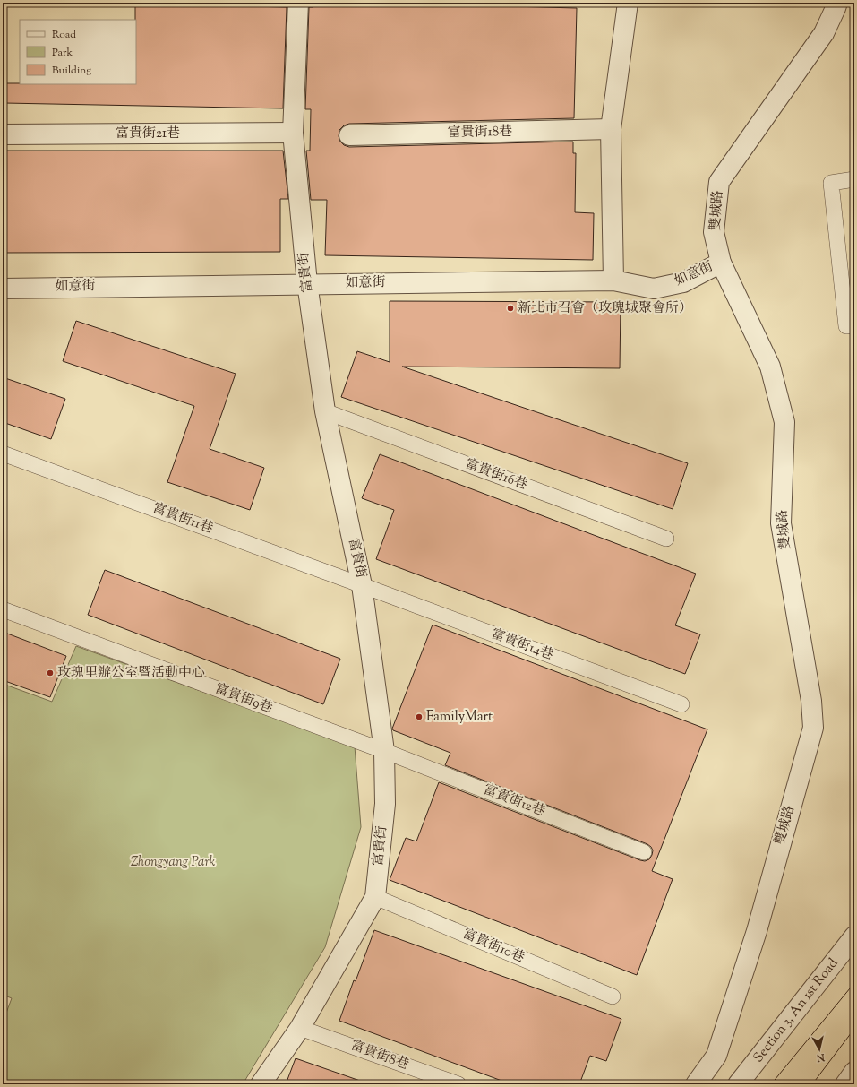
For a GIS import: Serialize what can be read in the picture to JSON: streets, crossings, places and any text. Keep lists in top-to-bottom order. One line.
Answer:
{"streets":{"street":["富貴街18巷","富貴街21巷","雙城路","富貴街","如意街","Section 3, An 1st Road"],"lane":["富貴街16巷","富貴街11巷","富貴街14巷","富貴街9巷","富貴街12巷","富貴街10巷","富貴街8巷"]},"crossings":[["富貴街21巷","富貴街"],["雙城路","如意街"],["富貴街","如意街"],["富貴街","富貴街16巷"],["富貴街","富貴街11巷"],["富貴街","富貴街14巷"],["富貴街","富貴街9巷"],["富貴街","富貴街12巷"],["富貴街","富貴街10巷"],["富貴街","富貴街8巷"],["富貴街11巷","富貴街14巷"],["富貴街9巷","富貴街12巷"]],"parks":["Zhongyang Park"],"places":["新北市召會（玫瑰城聚會所）","玫瑰里辦公室暨活動中心","FamilyMart"],"legend":["Road","Park","Building"],"north":"bottom"}
